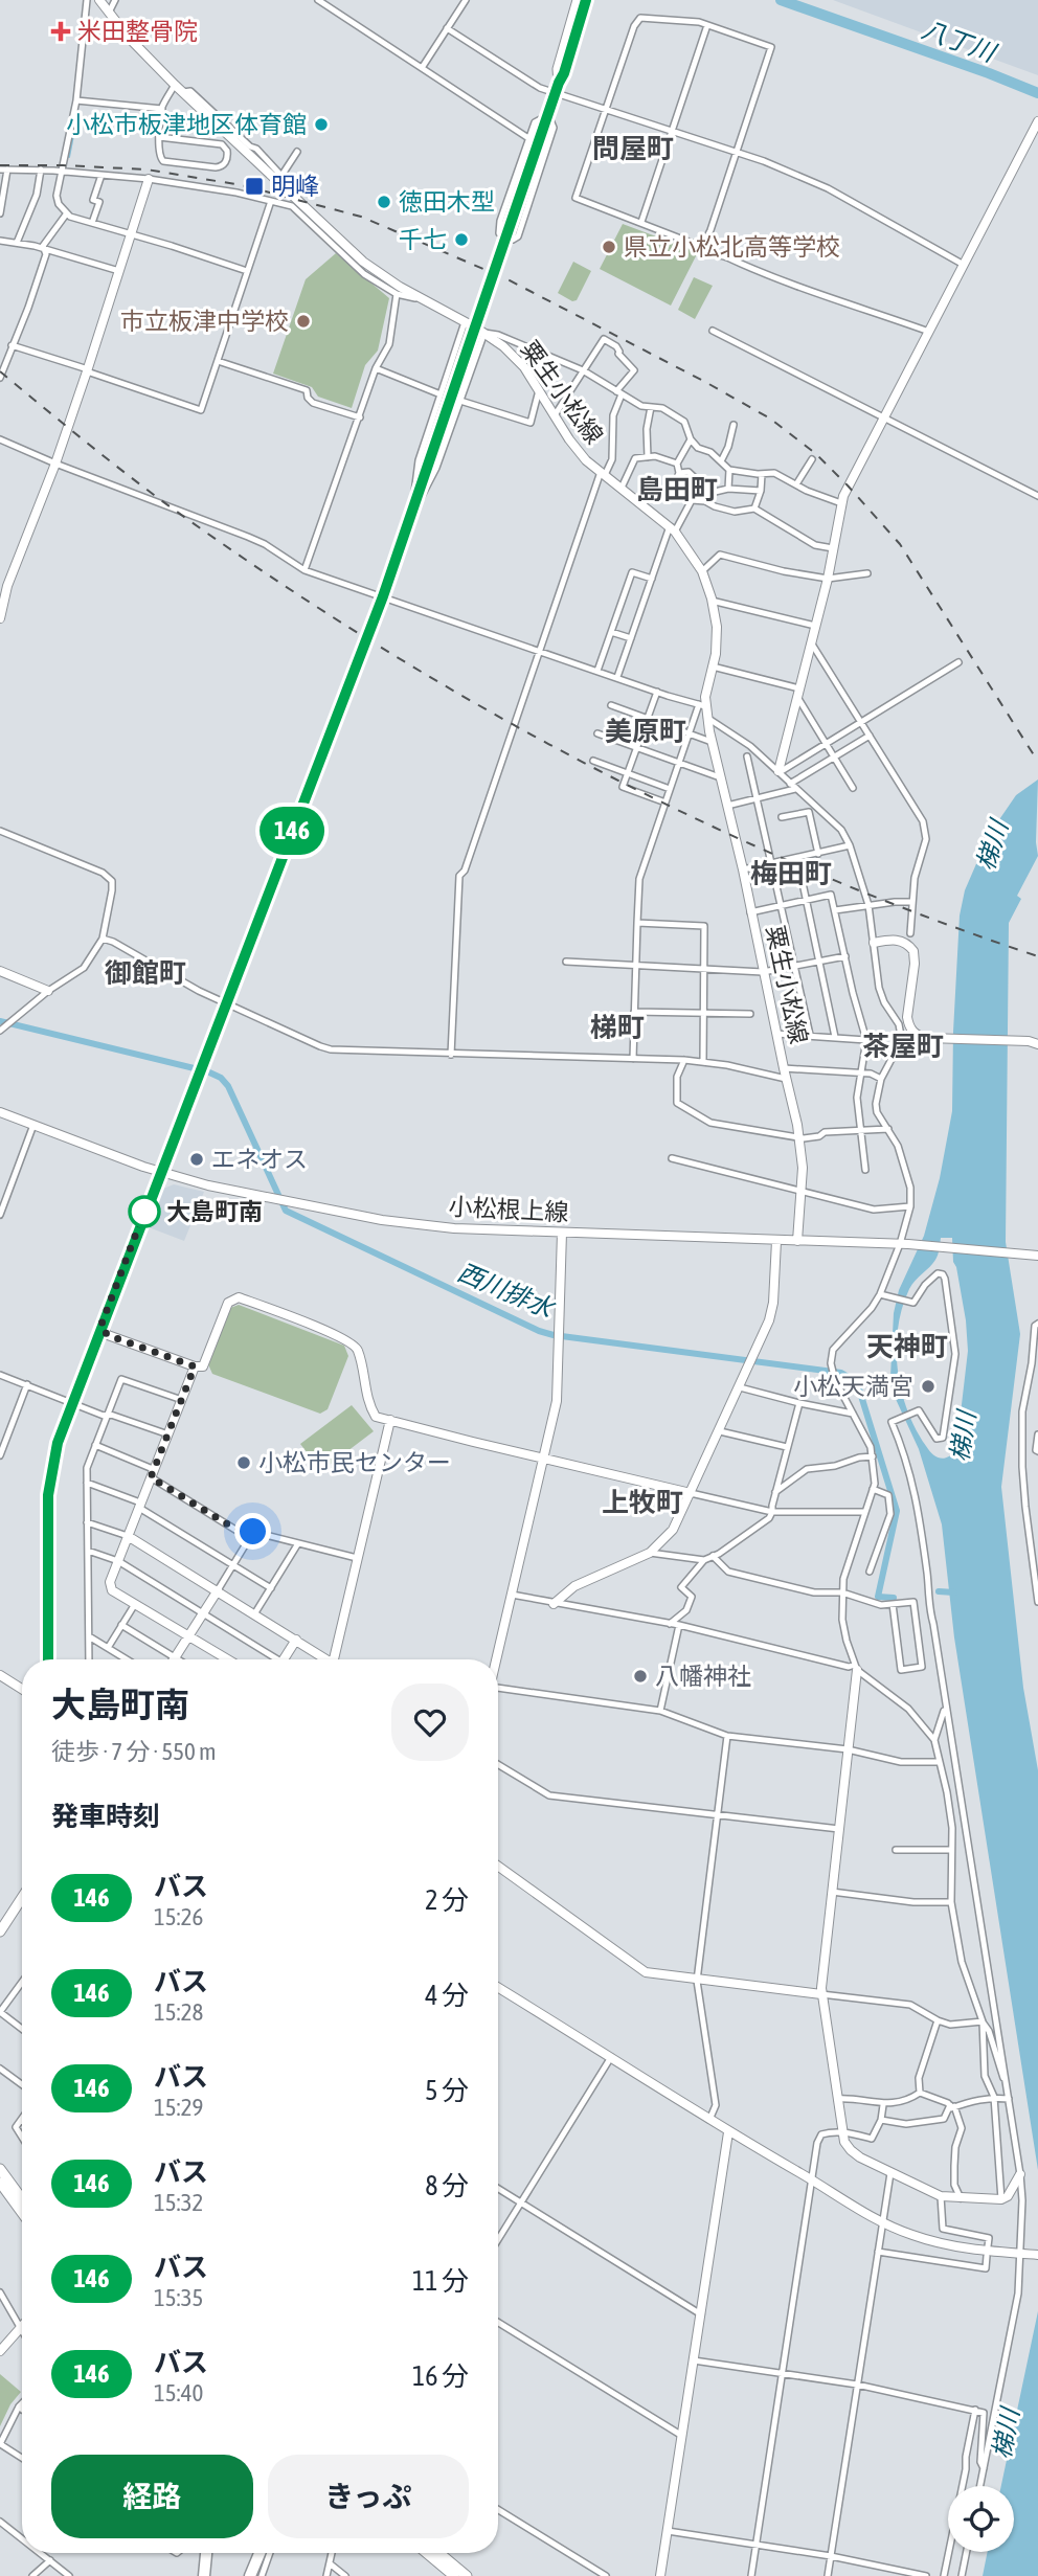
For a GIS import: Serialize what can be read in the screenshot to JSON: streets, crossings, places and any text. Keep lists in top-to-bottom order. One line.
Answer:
{"streets":{"street":["粟生小松線","小松根上線"]},"crossings":[["粟生小松線","小松根上線"]],"districts":["問屋町","島田町","美原町","梅田町","御館町","梯町","茶屋町","天神町","上牧町"],"water":["八丁川","梯川","西川排水"],"places":{"health":["米田整骨院"],"other":["小松市板津地区体育館","徳田木型","千七","県立小松北高等学校","市立板津中学校","エネオス","大島町南","小松天満宮","小松市民センター","八幡神社"],"transit":["明峰"]},"lines":["bus line 146"],"page":{"on_map":"146","heading":[["大島町南","徒歩 · 7 分 · 550 m"],"発車時刻"],"list":[{"mark":"146","name":"バス","note":"15:26","value":"2 分"},{"mark":"146","name":"バス","note":"15:28","value":"4 分"},{"mark":"146","name":"バス","note":"15:29","value":"5 分"},{"mark":"146","name":"バス","note":"15:32","value":"8 分"},{"mark":"146","name":"バス","note":"15:35","value":"11 分"},{"mark":"146","name":"バス","note":"15:40","value":"16 分"}],"buttons":["経路","きっぷ"]}}
